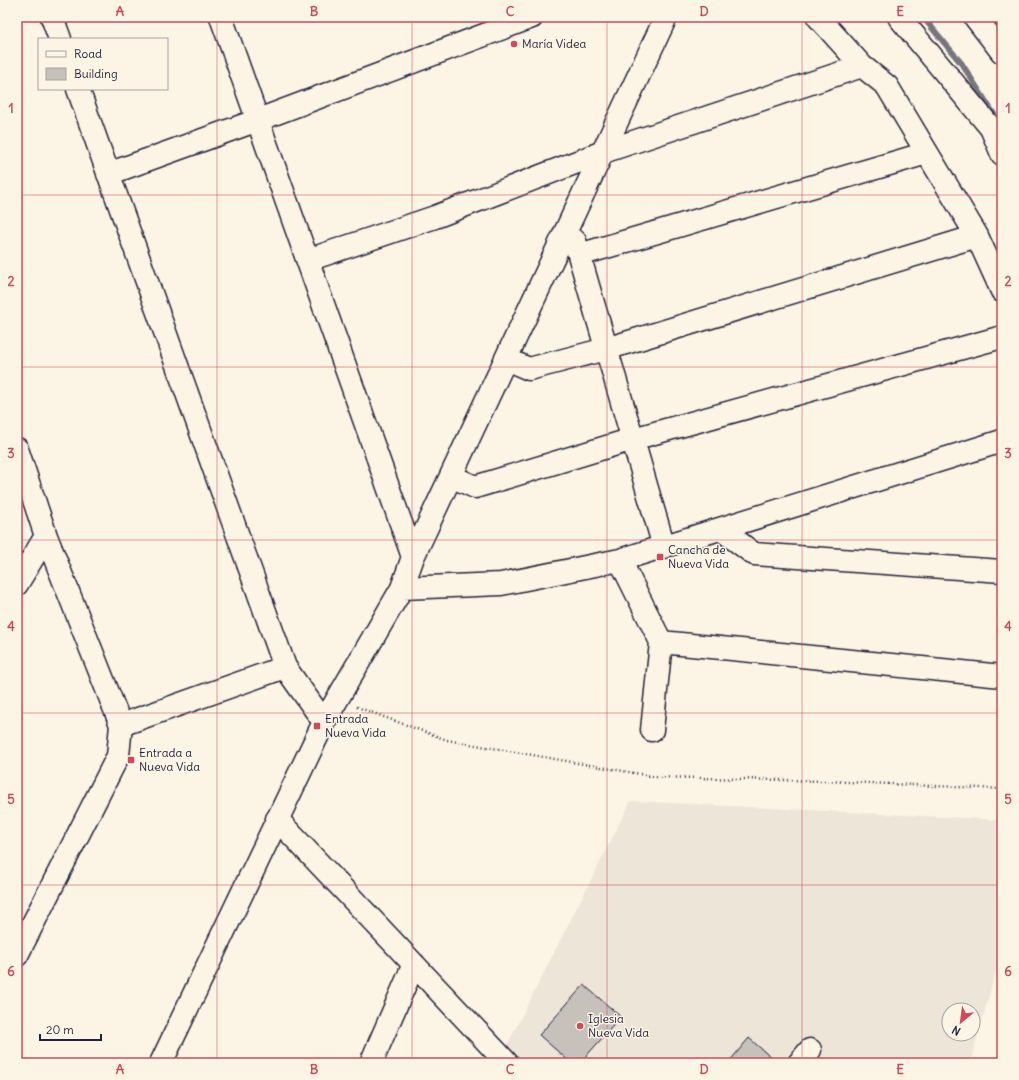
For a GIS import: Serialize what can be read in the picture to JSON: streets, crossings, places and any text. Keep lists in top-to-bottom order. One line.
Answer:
{"places":{"other":["María Videa","Iglesia Nueva Vida"],"transit":["Cancha de Nueva Vida","Entrada Nueva Vida","Entrada a Nueva Vida"]},"legend":["Road","Building"],"scale_bar":"20 m","north":"bottom left","grid":{"columns":["A","B","C","D","E"],"rows":["1","2","3","4","5","6"]}}
